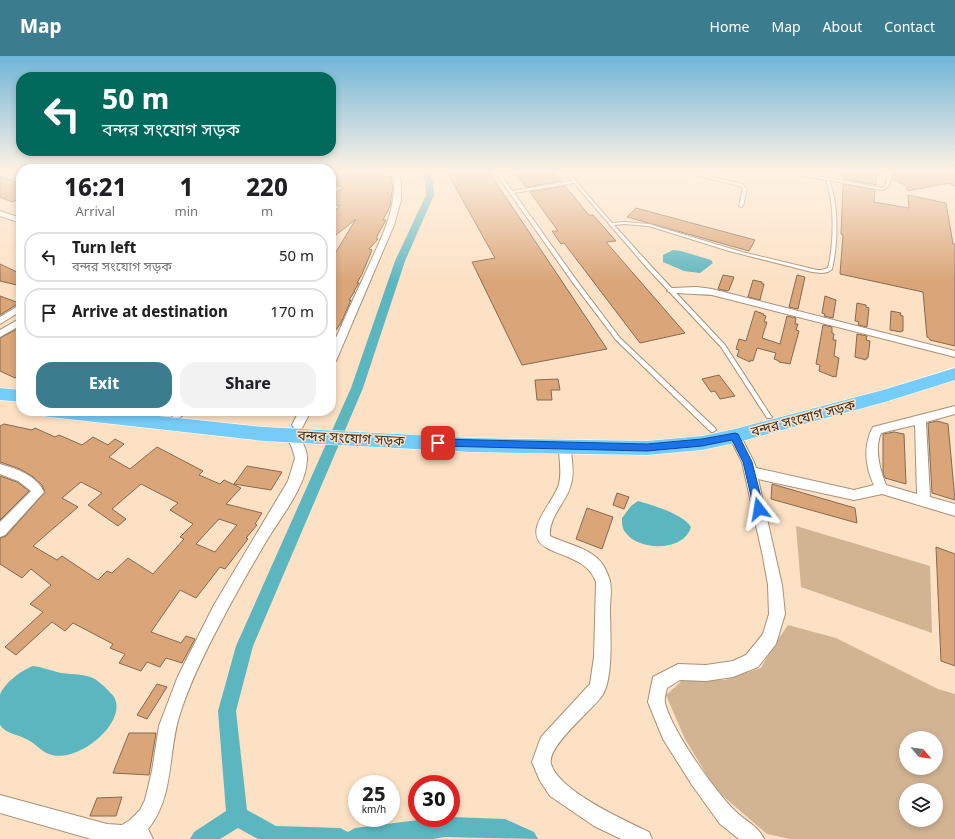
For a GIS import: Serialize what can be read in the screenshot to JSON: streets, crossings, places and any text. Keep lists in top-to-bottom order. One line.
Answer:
{"streets":{"highway":["বন্দর সংযোগ সড়ক"]},"north":"bottom right","page":{"header":"Map","nav":["Home","Map","About","Contact"],"turn":["50 m","বন্দর সংযোগ সড়ক"],"eta":["16:21","Arrival","1","min","220","m"],"list":[{"name":"Turn left","note":"বন্দর সংযোগ সড়ক","value":"50 m"},{"name":"Arrive at destination","value":"170 m"}],"buttons":["Exit","Share"],"speed":"25 km/h","limit":"30"}}
